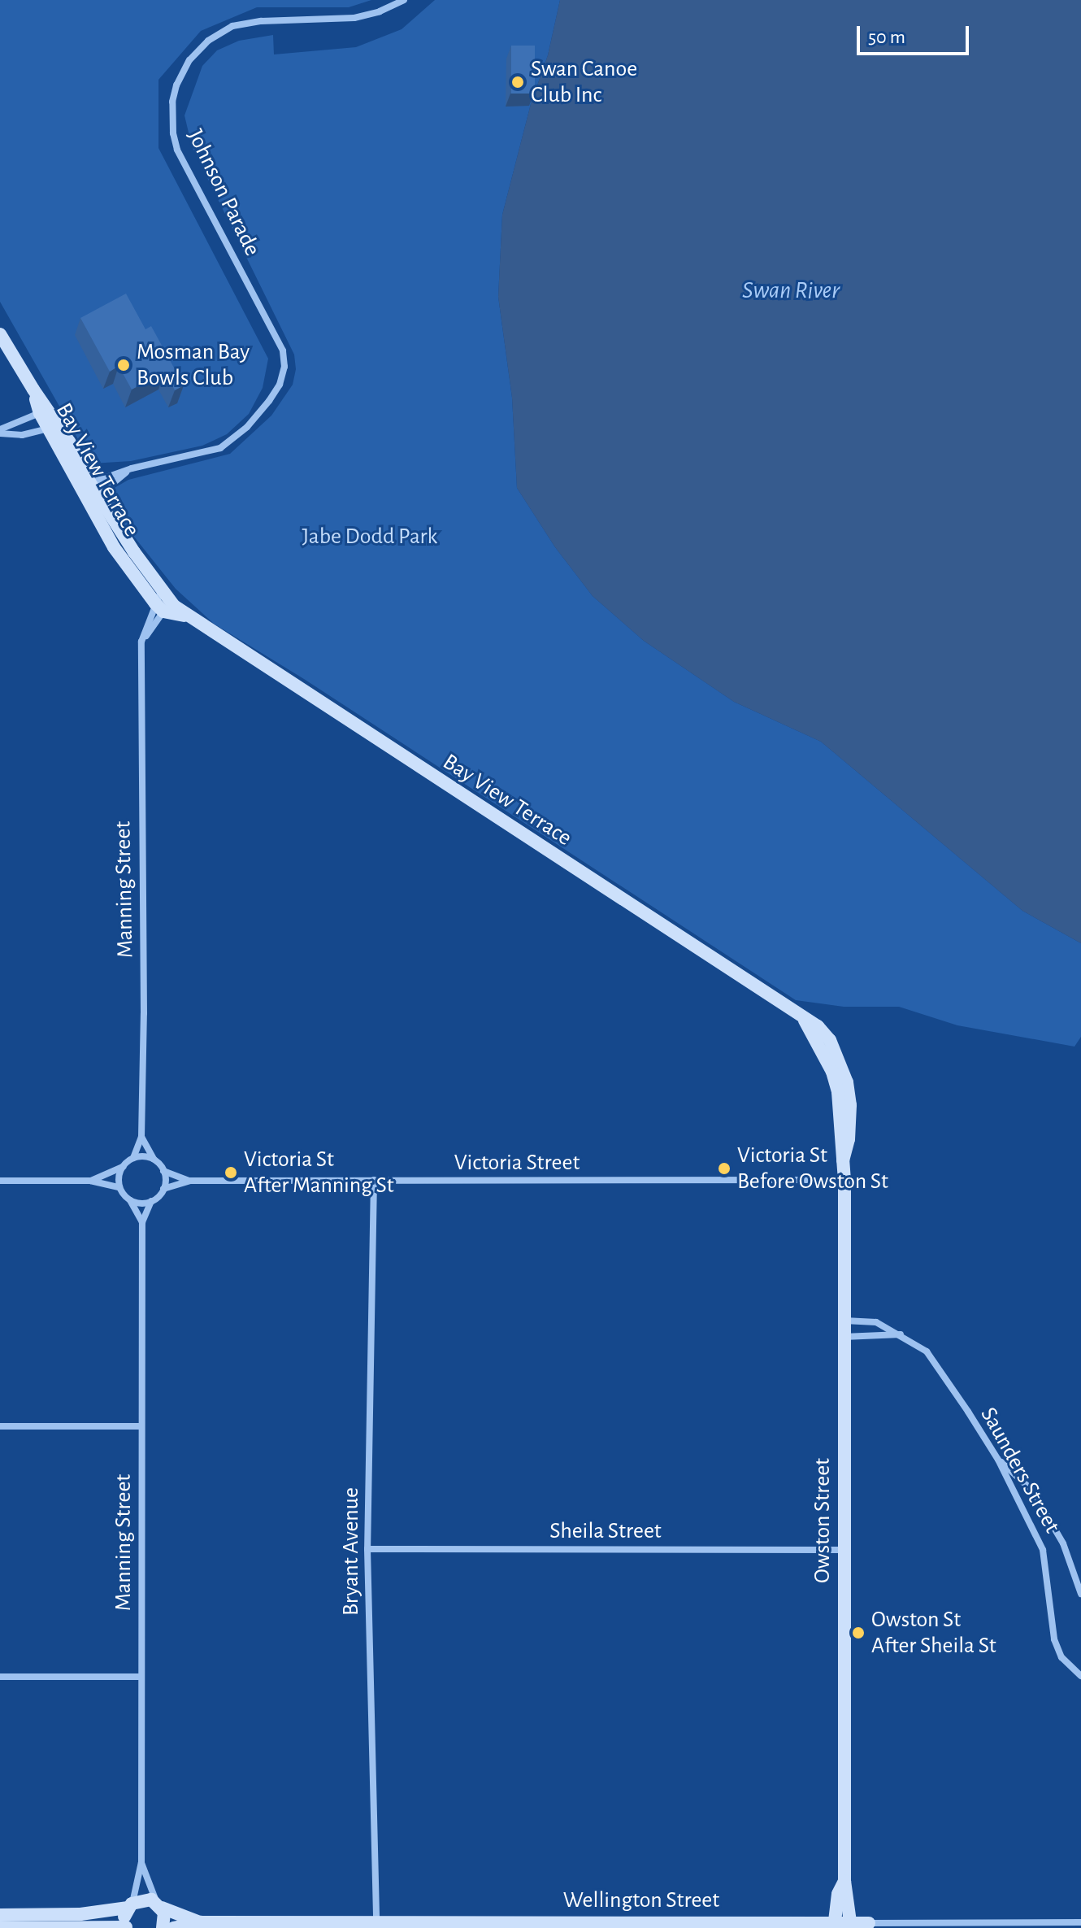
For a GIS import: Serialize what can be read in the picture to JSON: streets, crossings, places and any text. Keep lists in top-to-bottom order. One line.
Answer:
{"streets":{"street":["Johnson Parade","Bay View Terrace","Manning Street","Victoria Street","Saunders Street","Owston Street","Sheila Street","Bryant Avenue","Wellington Street"]},"crossings":[["Johnson Parade","Bay View Terrace"],["Bay View Terrace","Manning Street"],["Bay View Terrace","Owston Street"],["Manning Street","Victoria Street"],["Manning Street","Wellington Street"],["Victoria Street","Owston Street"],["Victoria Street","Bryant Avenue"],["Saunders Street","Owston Street"],["Owston Street","Sheila Street"],["Owston Street","Wellington Street"],["Sheila Street","Bryant Avenue"],["Bryant Avenue","Wellington Street"]],"water":["Swan River"],"parks":["Jabe Dodd Park"],"places":["Swan Canoe Club Inc","Mosman Bay Bowls Club","Victoria St Before Owston St","Victoria St After Manning St","Owston St After Sheila St"],"scale_bar":"50 m"}
